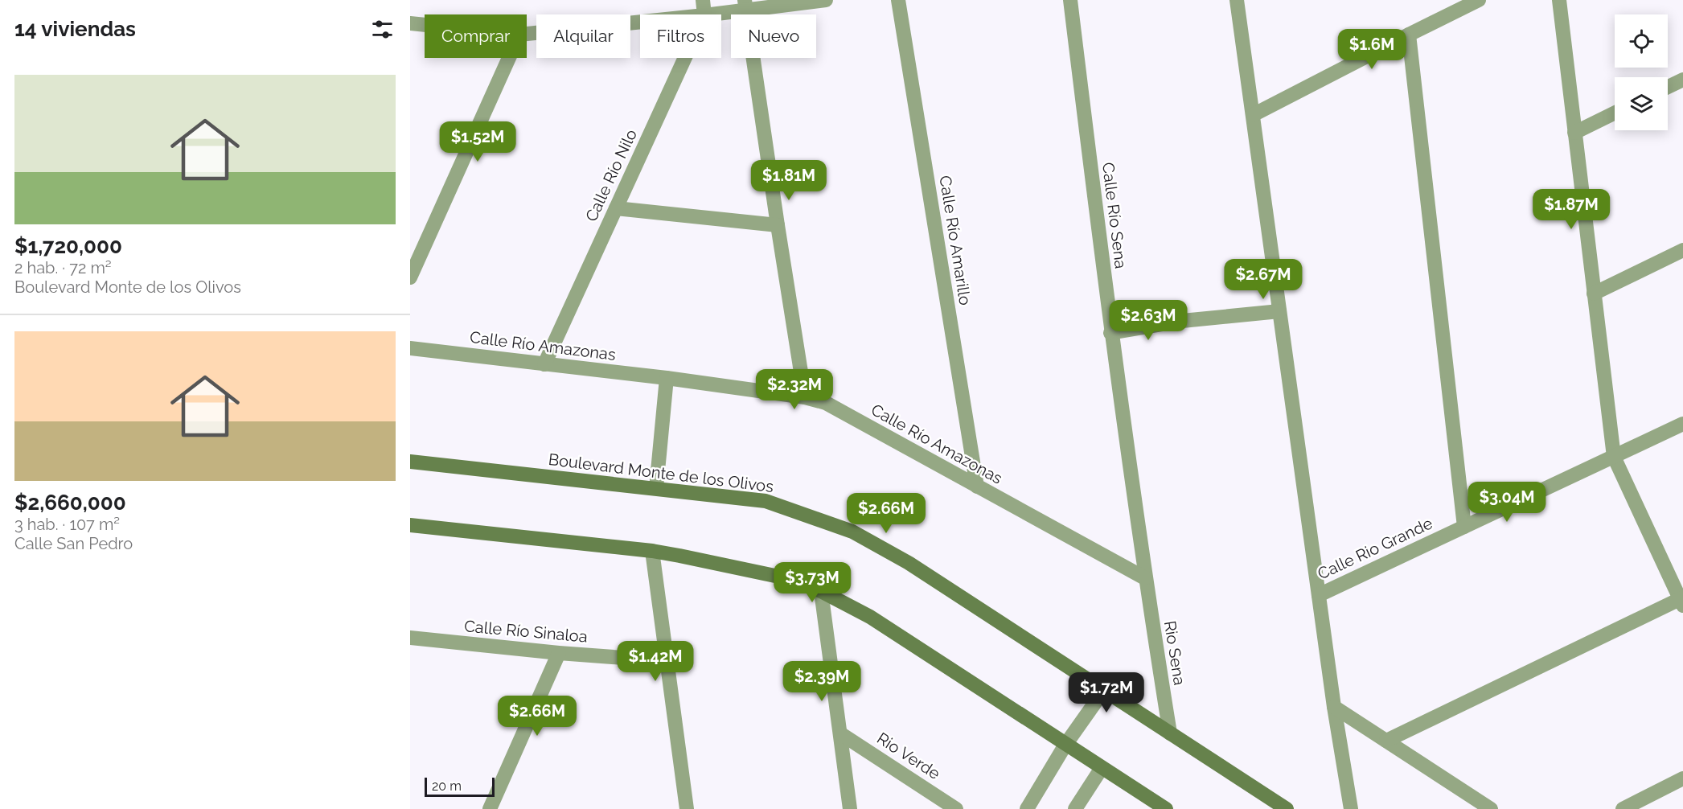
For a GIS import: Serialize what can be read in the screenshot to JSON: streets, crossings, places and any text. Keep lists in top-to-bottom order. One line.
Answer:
{"streets":{"street":["Calle Río Nilo","Calle Río Sena","Calle Río Amarillo","Calle Río Amazonas","Boulevard Monte de los Olivos","Calle Rio Grande","Calle Río Sinaloa","Rio Sena","Rio Verde"]},"crossings":[["Calle Río Nilo","Calle Río Amazonas"],["Calle Río Sena","Calle Río Amazonas"],["Calle Río Sena","Rio Sena"],["Calle Río Amarillo","Calle Río Amazonas"],["Calle Río Amazonas","Rio Sena"],["Boulevard Monte de los Olivos","Rio Sena"]],"scale_bar":"20 m","page":{"heading":"14 viviendas","chip":["Comprar","Alquilar","Filtros","Nuevo"],"price":["$1.6M","$1.52M","$1.81M","$1.87M","$2.67M","$2.63M","$2.32M","$3.04M","$2.66M","$3.73M","$1.42M","$2.39M","$1.72M","$2.66M"],"list":[{"name":"$1,720,000","note":"2 hab. · 72 m² · Boulevard Monte de los Olivos"},{"name":"$2,660,000","note":"3 hab. · 107 m² · Calle San Pedro"}],"scale":"20 m"}}
